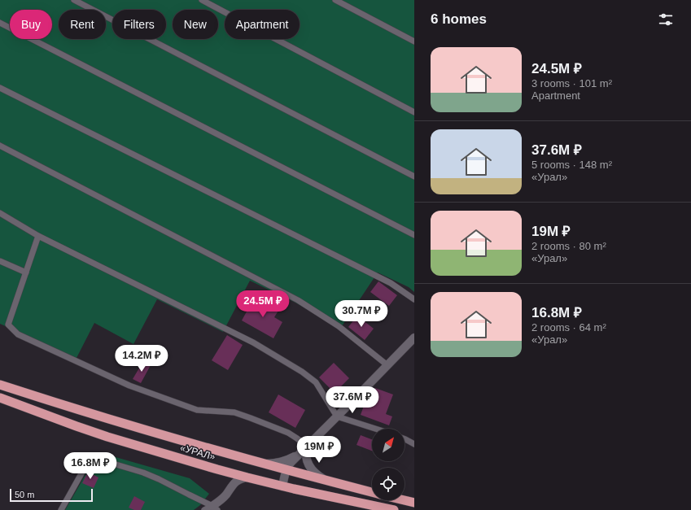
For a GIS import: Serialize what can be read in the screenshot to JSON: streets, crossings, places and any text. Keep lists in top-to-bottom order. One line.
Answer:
{"streets":{"highway":["«УРАЛ»"]},"scale_bar":"50 m","north":"top right","page":{"heading":"6 homes","chip":["Buy","Rent","Filters","New","Apartment"],"list":[{"name":"24.5M ₽","note":"3 rooms · 101 m² · Apartment"},{"name":"37.6M ₽","note":"5 rooms · 148 m² · «Урал»"},{"name":"19M ₽","note":"2 rooms · 80 m² · «Урал»"},{"name":"16.8M ₽","note":"2 rooms · 64 m² · «Урал»"}],"price":["24.5M ₽","30.7M ₽","14.2M ₽","37.6M ₽","19M ₽","16.8M ₽"],"scale":"50 m"}}
